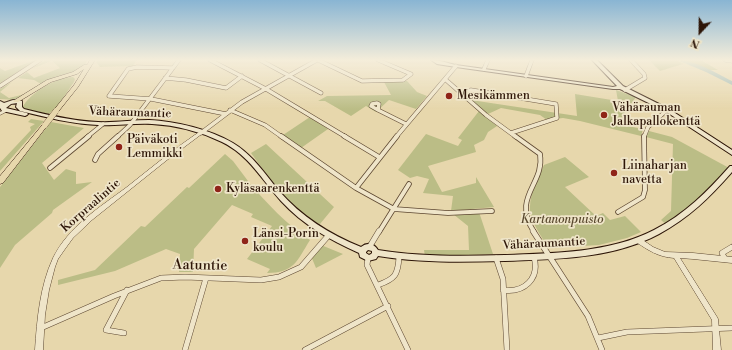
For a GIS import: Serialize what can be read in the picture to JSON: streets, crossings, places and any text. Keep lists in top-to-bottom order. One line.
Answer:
{"streets":{"main road":["Vähäraumantie"],"street":["Korpraalintie","Aatuntie"]},"crossings":[["Vähäraumantie","Korpraalintie"],["Vähäraumantie","Aatuntie"],["Korpraalintie","Aatuntie"]],"parks":["Kartanonpuisto"],"places":["Mesikämmen","Vähärauman Jalkapallokenttä","Päiväkoti Lemmikki","Liinaharjan navetta","Kyläsaarenkenttä","Länsi-Porin koulu"],"north":"bottom"}
